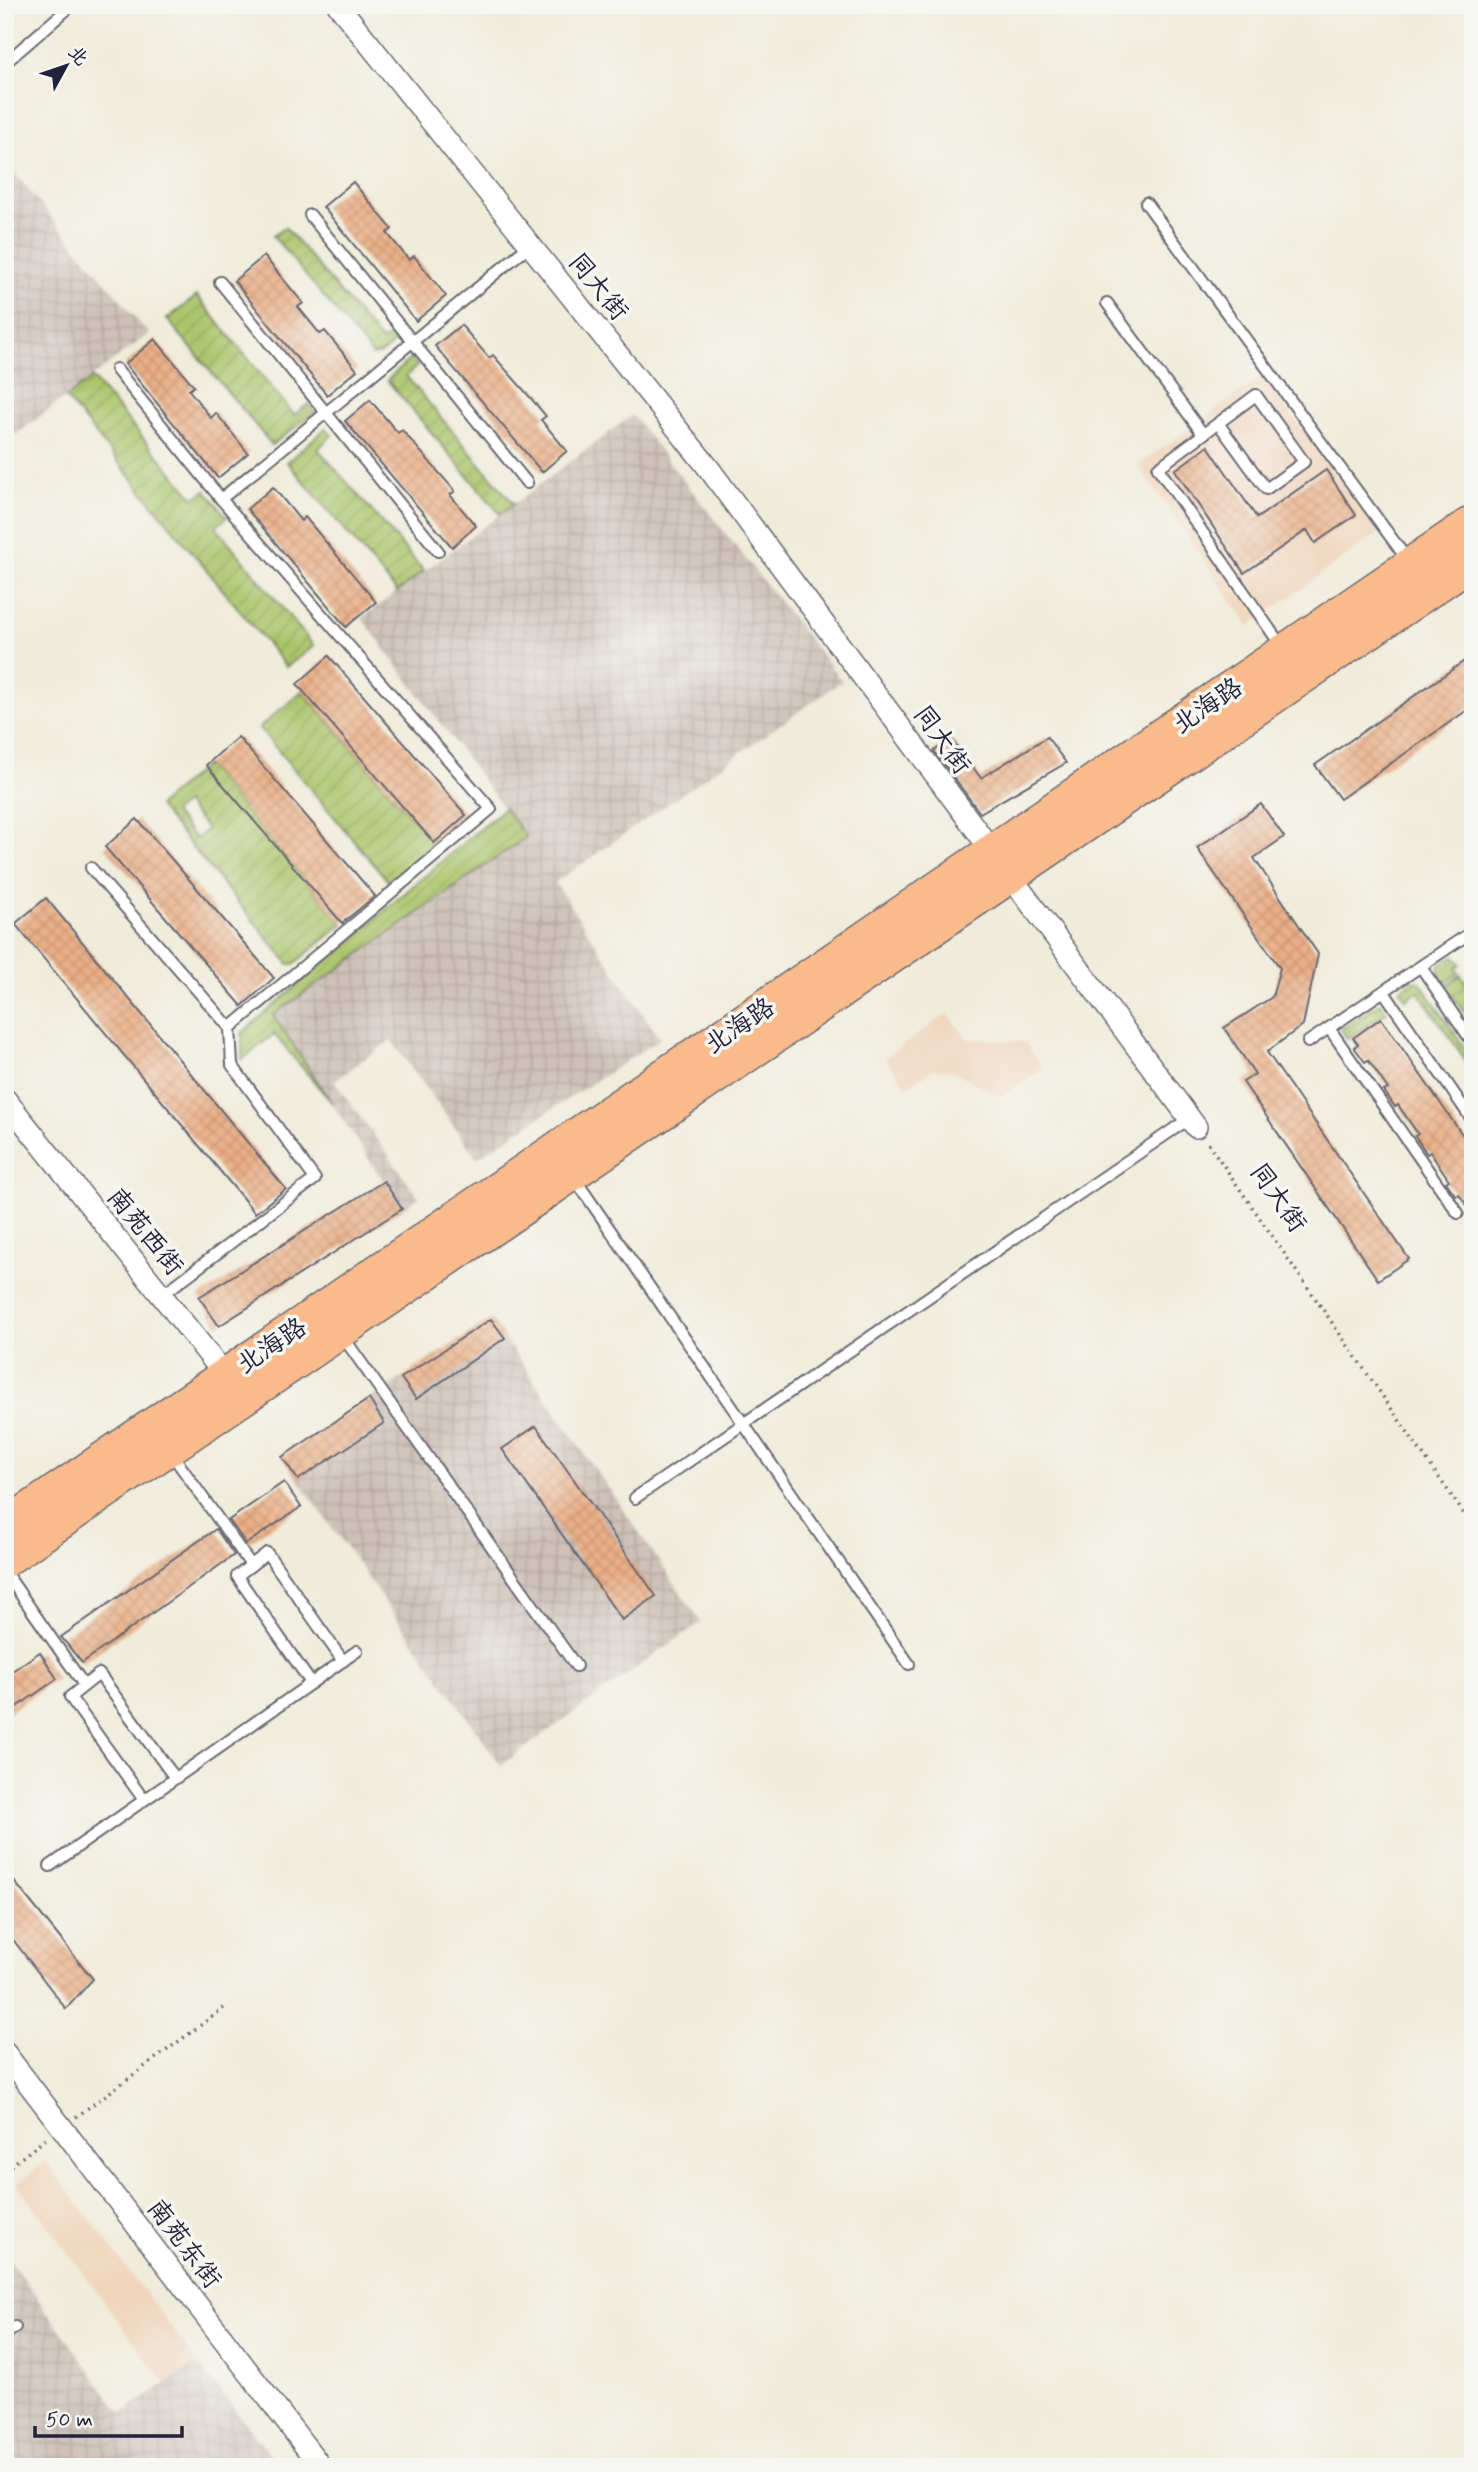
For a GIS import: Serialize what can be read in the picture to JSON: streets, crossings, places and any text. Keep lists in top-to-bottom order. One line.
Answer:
{"streets":{"main road":["北海路"],"street":["同大街","南苑西街","南苑东街"]},"crossings":[["同大街","北海路"],["北海路","南苑西街"]],"scale_bar":"50 m","north":"top right"}
